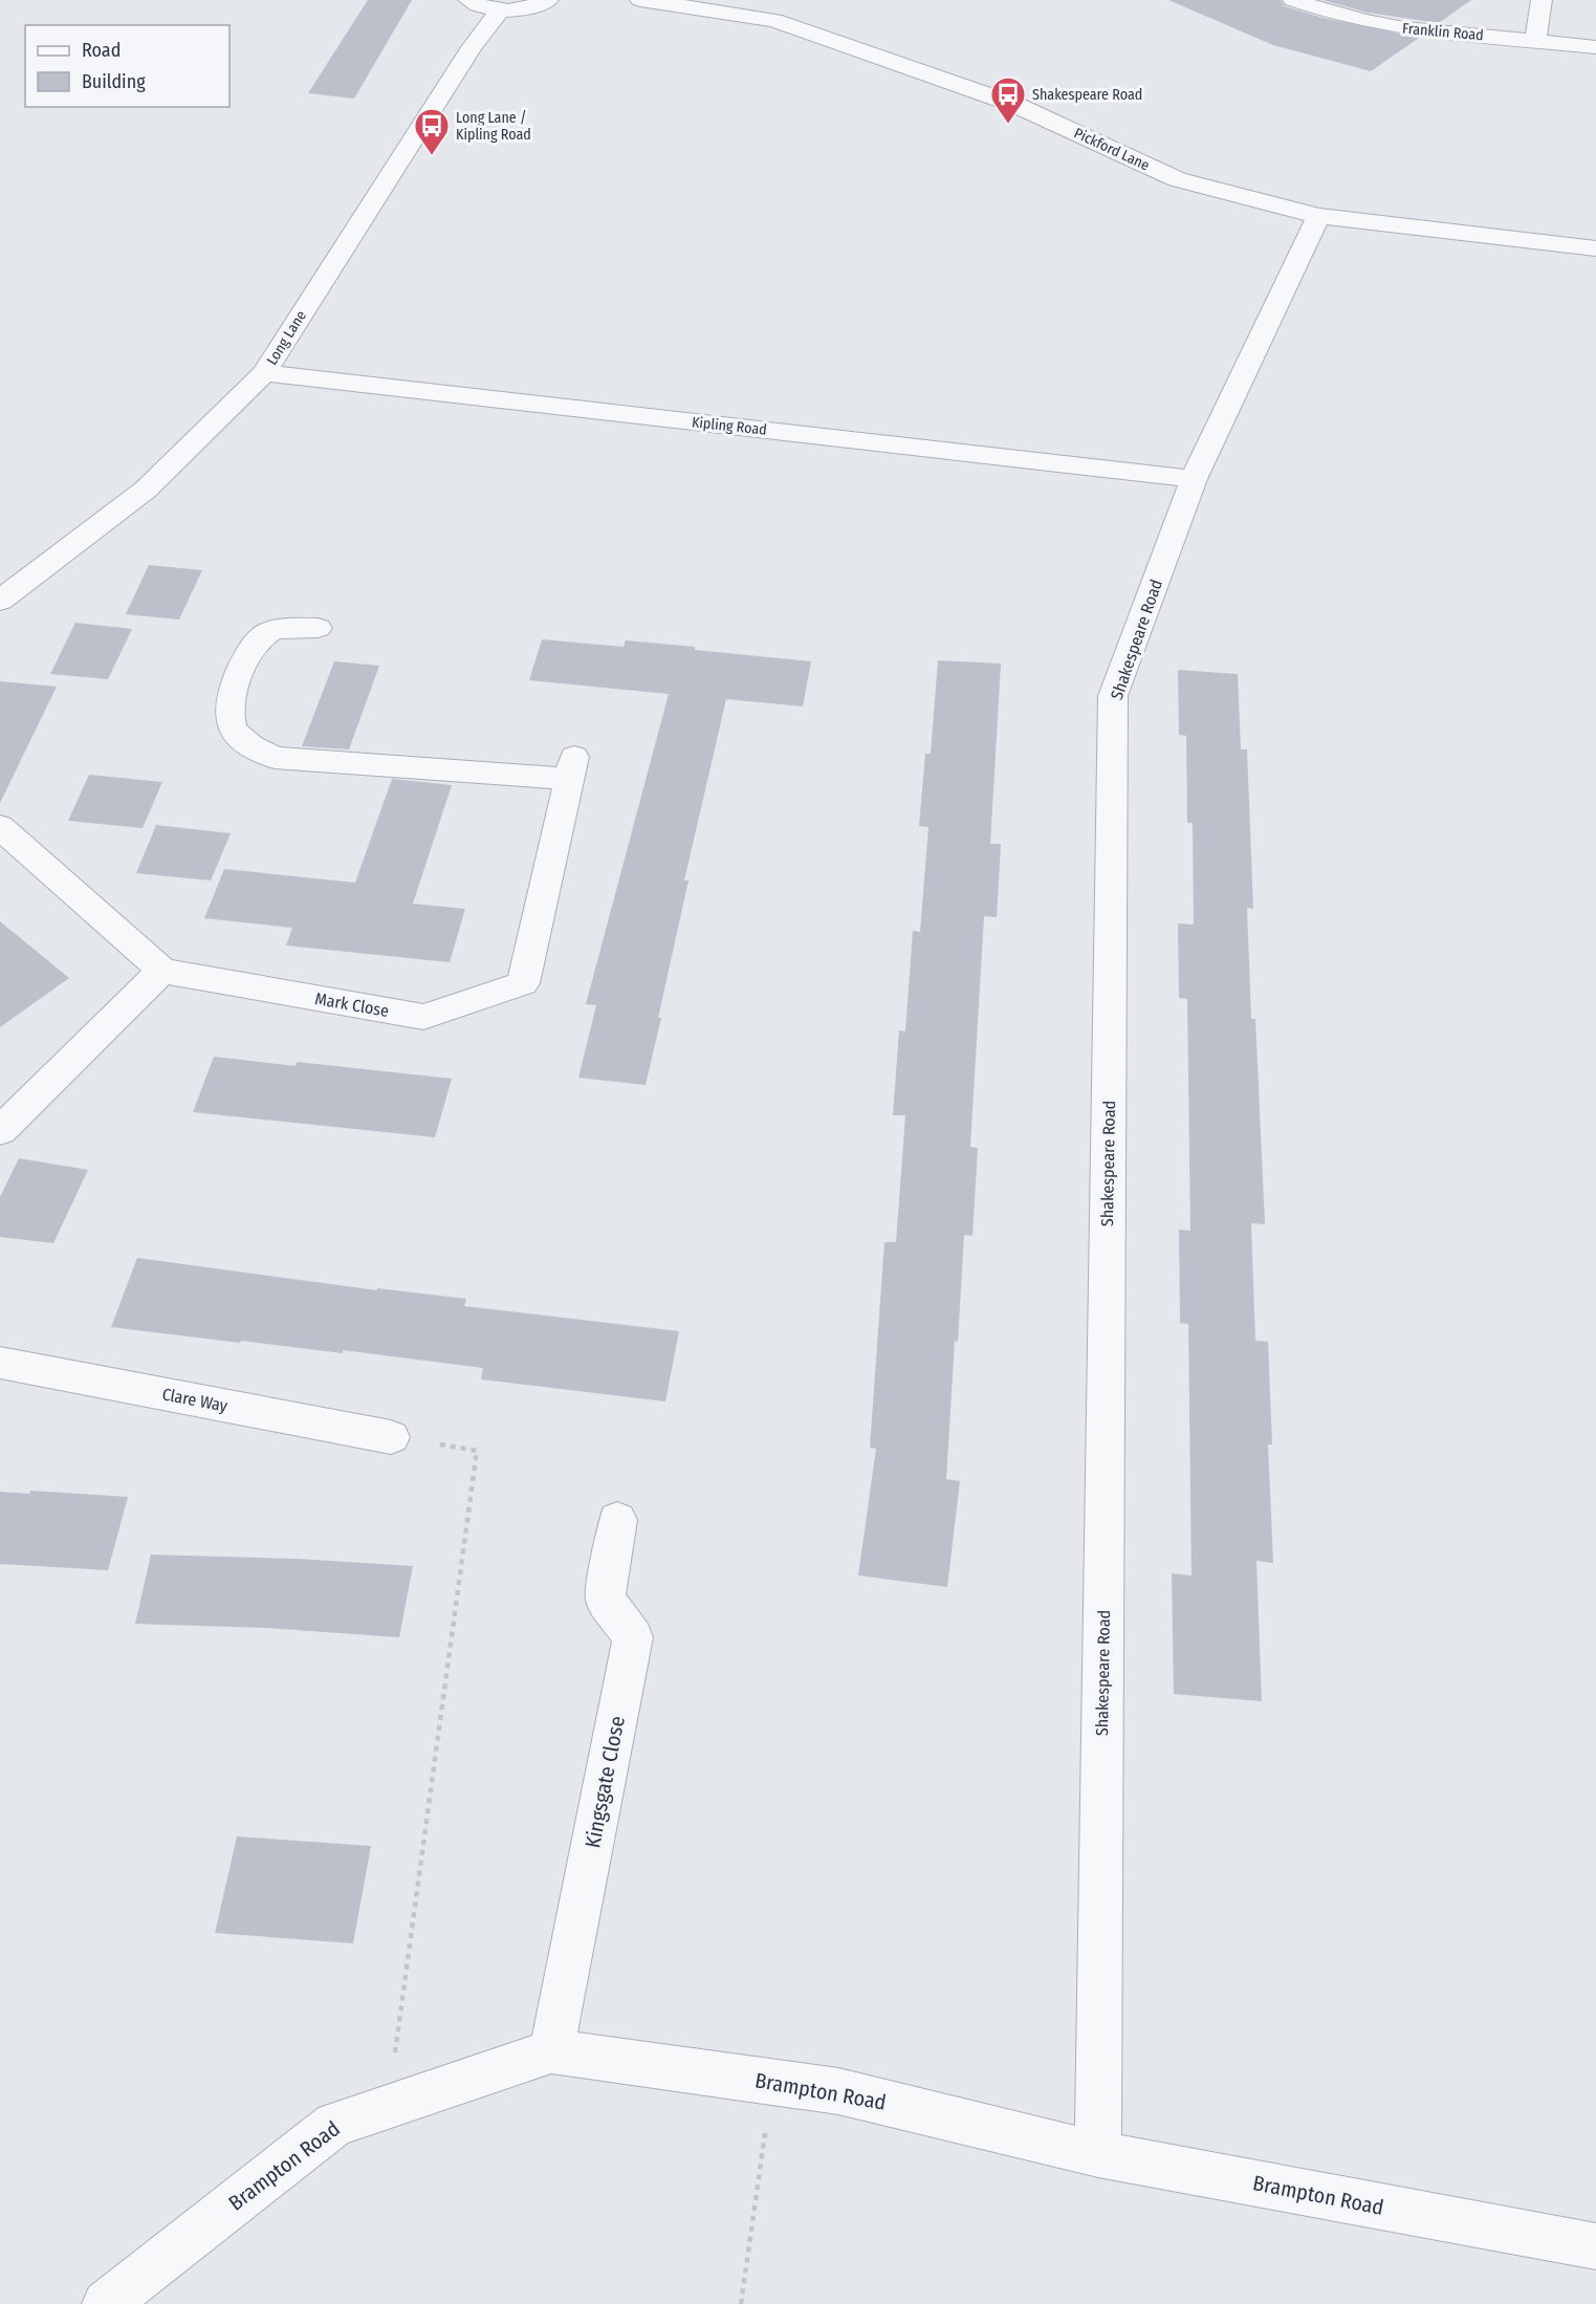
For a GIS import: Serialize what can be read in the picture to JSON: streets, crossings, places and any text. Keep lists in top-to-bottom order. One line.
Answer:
{"streets":{"street":["Franklin Road","Pickford Lane","Long Lane","Kipling Road","Shakespeare Road","Mark Close","Clare Way","Kingsgate Close","Brampton Road"]},"crossings":[["Pickford Lane","Shakespeare Road"],["Long Lane","Kipling Road"],["Kipling Road","Shakespeare Road"],["Shakespeare Road","Brampton Road"],["Kingsgate Close","Brampton Road"]],"places":{"bus stop":["Shakespeare Road","Long Lane / Kipling Road"]},"legend":["Road","Building"]}
